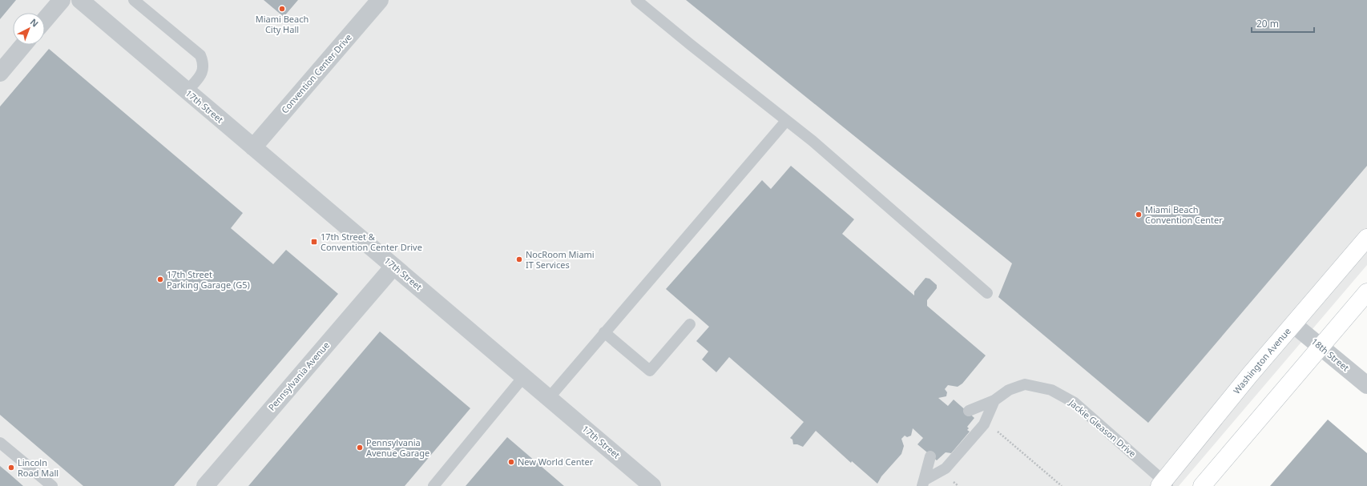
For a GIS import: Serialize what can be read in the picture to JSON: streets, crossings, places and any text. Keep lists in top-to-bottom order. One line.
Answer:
{"streets":{"main road":["Washington Avenue"],"street":["Convention Center Drive","17th Street","18th Street","Pennsylvania Avenue"],"lane":["Jackie Gleason Drive"]},"crossings":[["Convention Center Drive","17th Street"],["17th Street","Pennsylvania Avenue"],["18th Street","Washington Avenue"],["Washington Avenue","Jackie Gleason Drive"]],"places":{"other":["Miami Beach City Hall","Miami Beach Convention Center","NocRoom Miami IT Services","17th Street Parking Garage (G5)","Pennsylvania Avenue Garage","New World Center","Lincoln Road Mall"],"transit":["17th Street & Convention Center Drive"]},"scale_bar":"20 m","north":"top right"}
